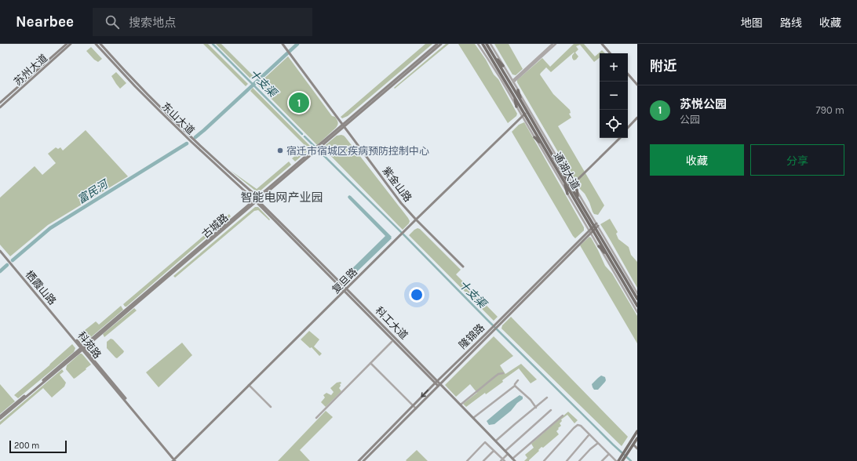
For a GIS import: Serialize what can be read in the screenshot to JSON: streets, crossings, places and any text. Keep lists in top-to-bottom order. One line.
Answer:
{"streets":{"main road":["通湖大道"],"street":["苏州大道","东山大道","紫金山路","古城路","复旦路","栖霞山路","科工大道","隆锦路","科苑路"]},"crossings":[["东山大道","古城路"],["东山大道","科工大道"],["通湖大道","复旦路"],["通湖大道","隆锦路"],["紫金山路","古城路"],["紫金山路","复旦路"],["古城路","科工大道"],["古城路","科苑路"],["复旦路","科工大道"],["复旦路","科苑路"],["栖霞山路","科苑路"],["科工大道","隆锦路"]],"districts":["智能电网产业园"],"water":["十支渠","富民河"],"places":["宿迁市宿城区疾病预防控制中心"],"scale_bar":"200 m","page":{"header":"Nearbee","search":"搜索地点","nav":["地图","路线","收藏"],"heading":"附近","map_buttons":["+","−"],"list":[{"mark":"1","name":"苏悦公园","note":"公园","value":"790 m"}],"pins":"1","buttons":["收藏","分享"],"scale":"200 m"}}
